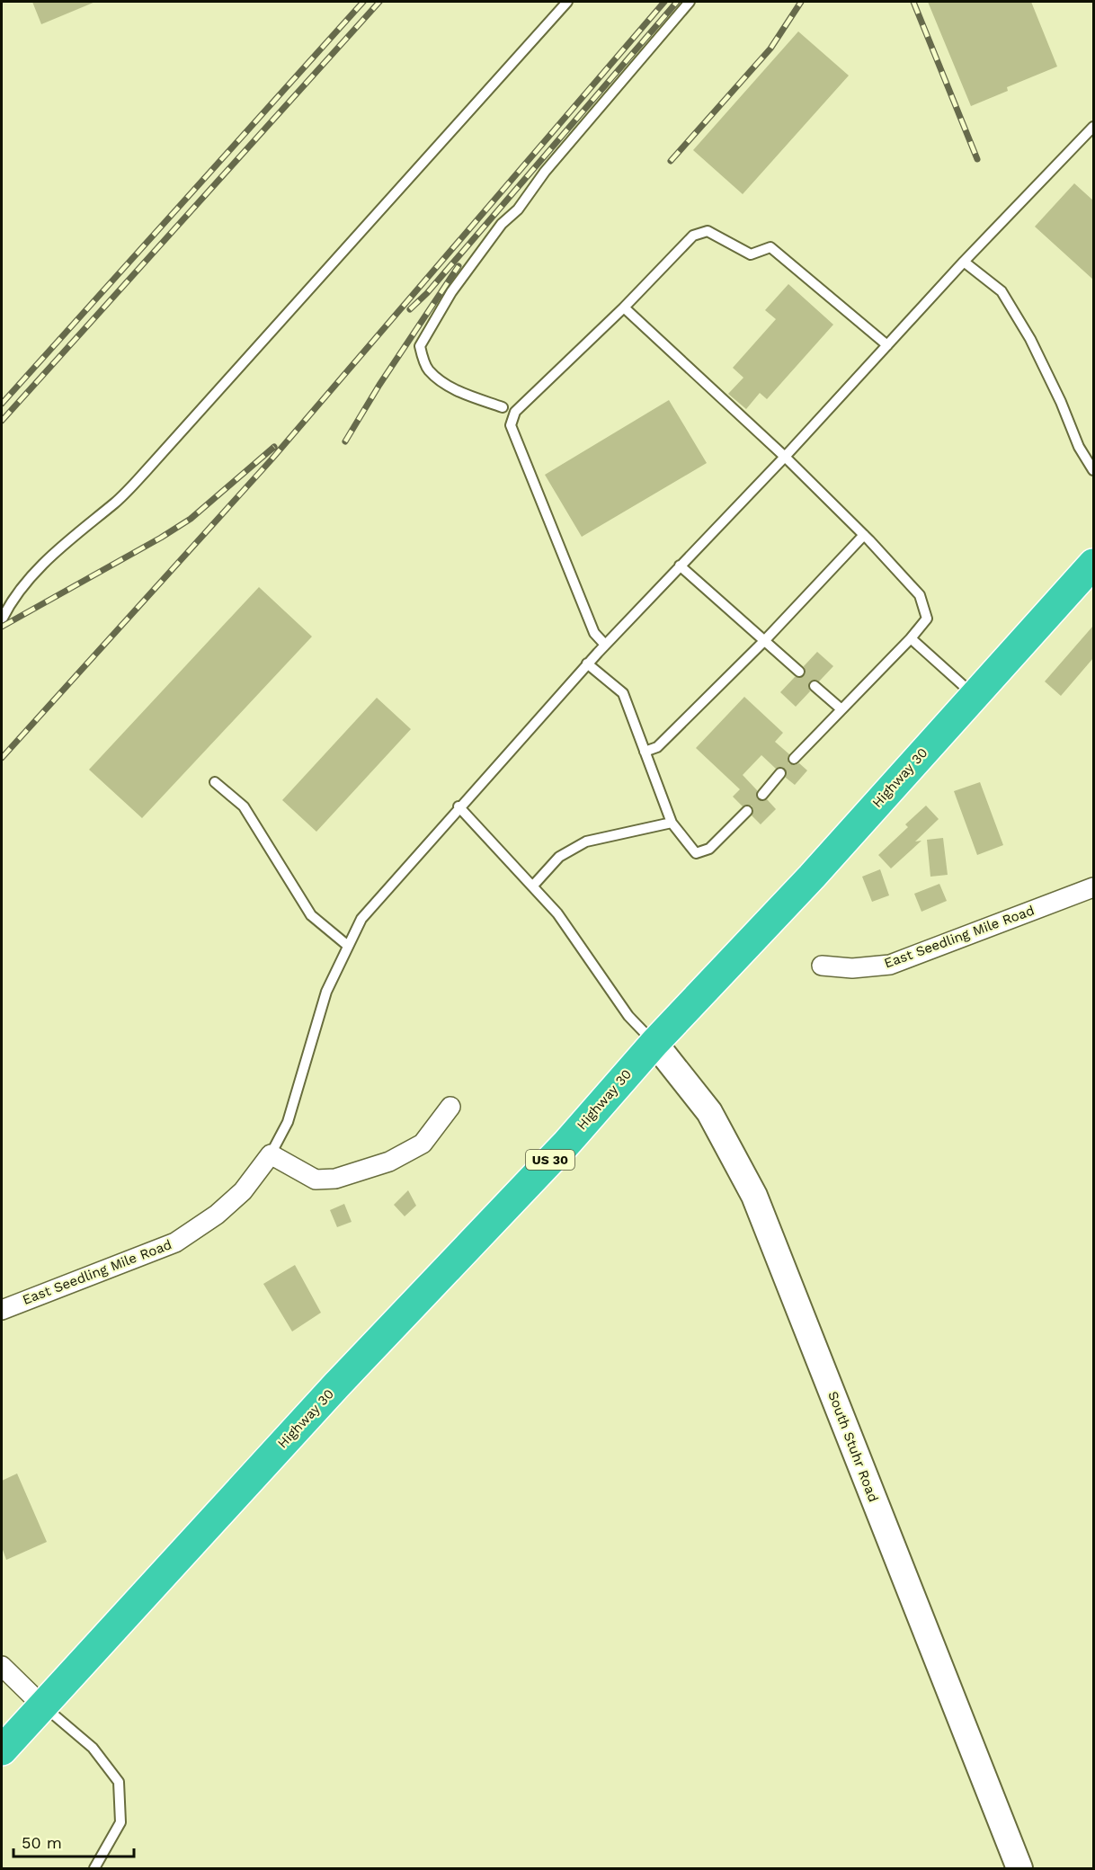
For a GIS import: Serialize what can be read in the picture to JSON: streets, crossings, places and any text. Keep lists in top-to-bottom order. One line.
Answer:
{"streets":{"highway":["Highway 30","US 30"],"main road":["South Stuhr Road"],"street":["East Seedling Mile Road"]},"crossings":[["Highway 30","South Stuhr Road"]],"scale_bar":"50 m"}
